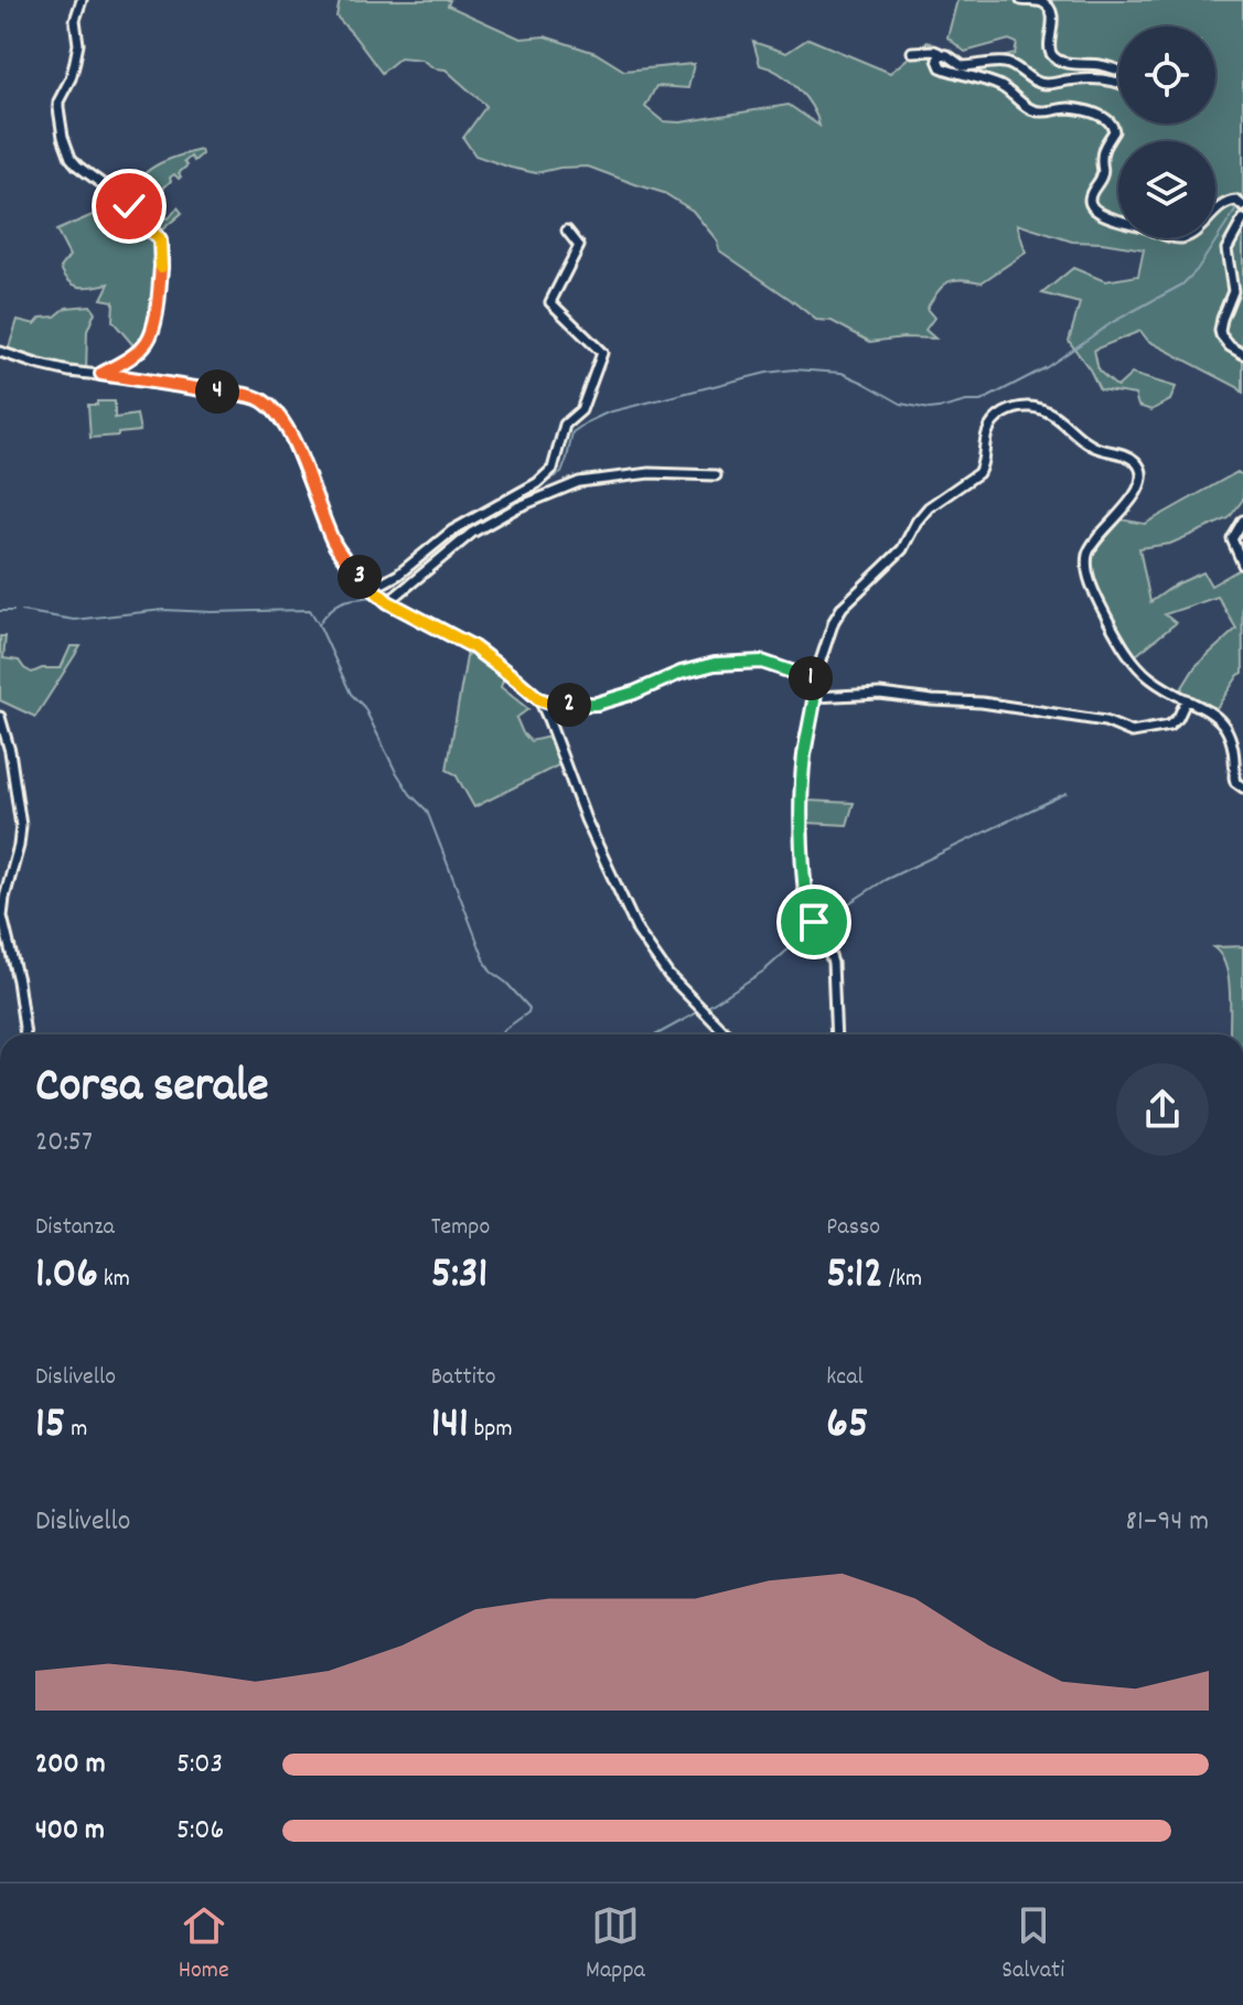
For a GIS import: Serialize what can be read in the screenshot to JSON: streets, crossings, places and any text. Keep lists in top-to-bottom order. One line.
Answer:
{"page":{"pins":["4","3","1","2"],"heading":["Corsa serale","20:57"],"stats":[["Distanza","1.06 km"],["Tempo","5:31"],["Passo","5:12 /km"],["Dislivello","15 m"],["Battito","141 bpm"],["kcal","65"]],"chart":["Dislivello","81–94 m"],"list":[{"name":"200 m","note":"5:03"},{"name":"400 m","note":"5:06"}],"tabs":["Home","Mappa","Salvati"]}}
